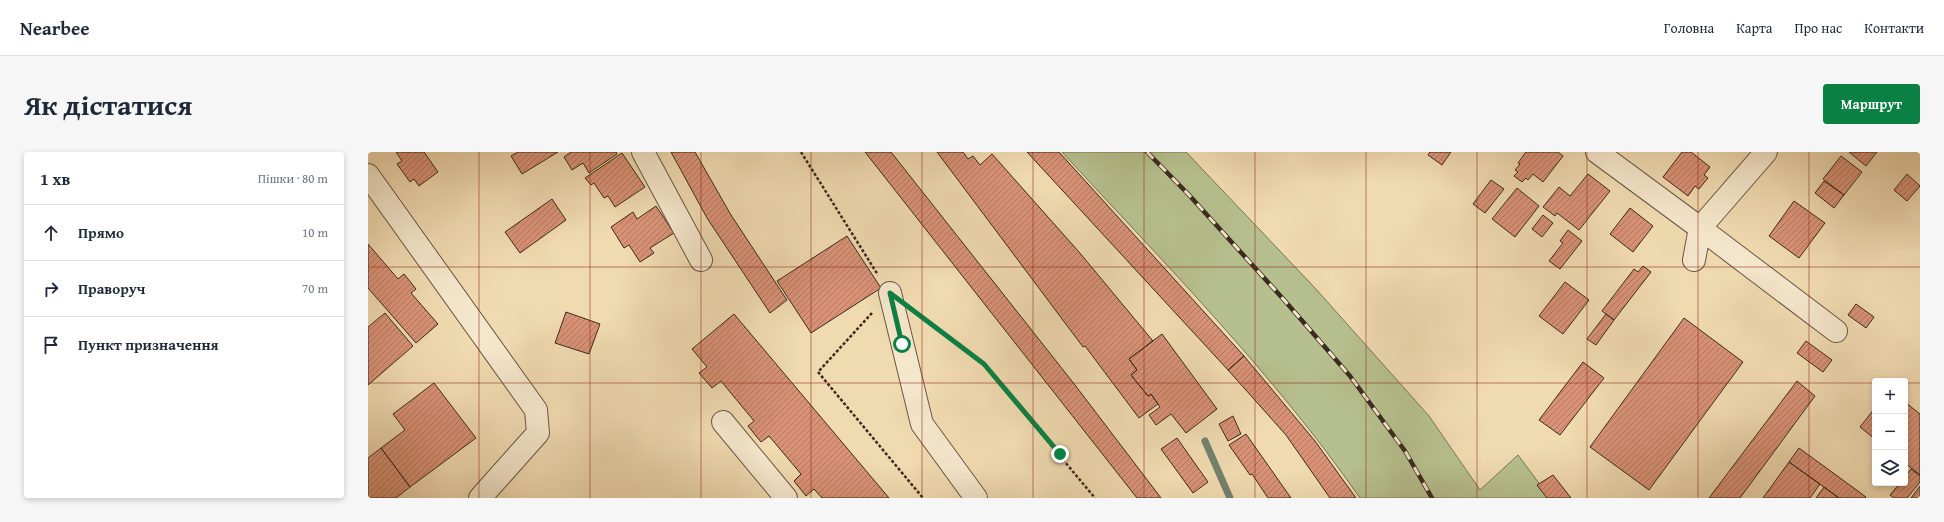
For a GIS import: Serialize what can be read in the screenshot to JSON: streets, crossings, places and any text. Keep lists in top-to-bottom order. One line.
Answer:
{"page":{"header":"Nearbee","nav":["Головна","Карта","Про нас","Контакти"],"title":"Як дістатися","buttons":"Маршрут","heading":["1 хв","Пішки · 80 m"],"list":[["Прямо","10 m"],["Праворуч","70 m"],"Пункт призначення"],"map_buttons":["+","−"]}}
